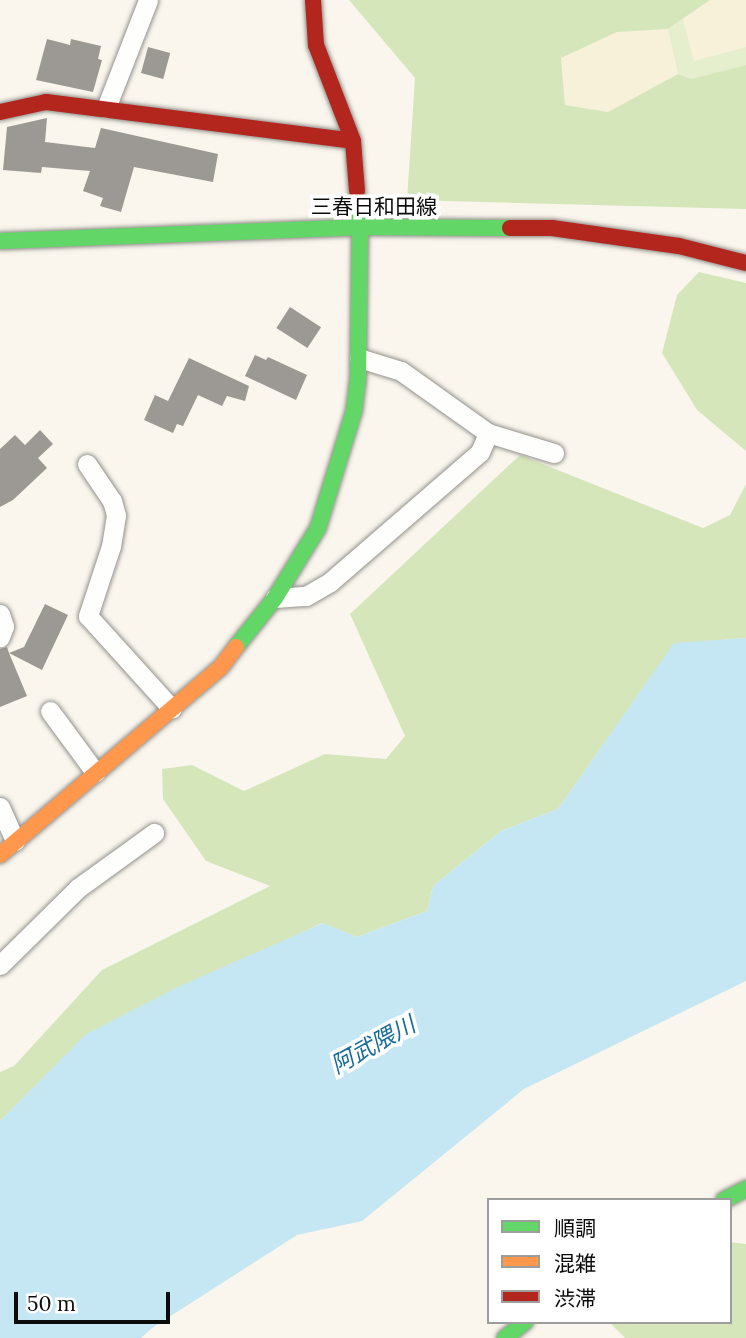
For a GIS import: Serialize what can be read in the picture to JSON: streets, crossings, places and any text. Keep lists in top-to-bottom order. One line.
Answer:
{"streets":{"street":["三春日和田線"]},"water":["阿武隈川"],"legend":["順調","混雑","渋滞"],"scale_bar":"50 m"}
